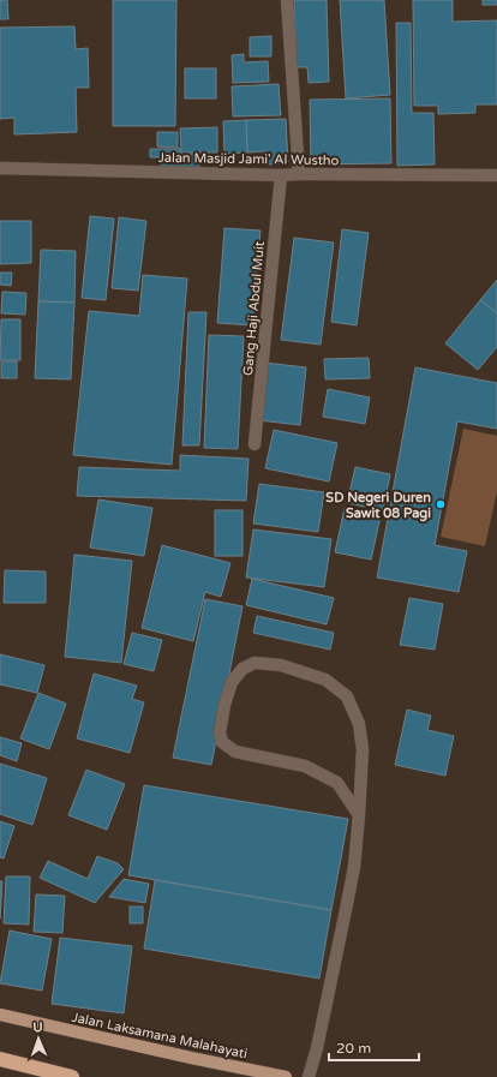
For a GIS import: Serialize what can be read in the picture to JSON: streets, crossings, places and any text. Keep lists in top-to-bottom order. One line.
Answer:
{"streets":{"main road":["Jalan Laksamana Malahayati"],"street":["Jalan Masjid Jami' Al Wustho","Gang Haji Abdul Muit"]},"crossings":[["Jalan Masjid Jami' Al Wustho","Gang Haji Abdul Muit"]],"places":["SD Negeri Duren Sawit 08 Pagi"],"scale_bar":"20 m","north":"top"}
